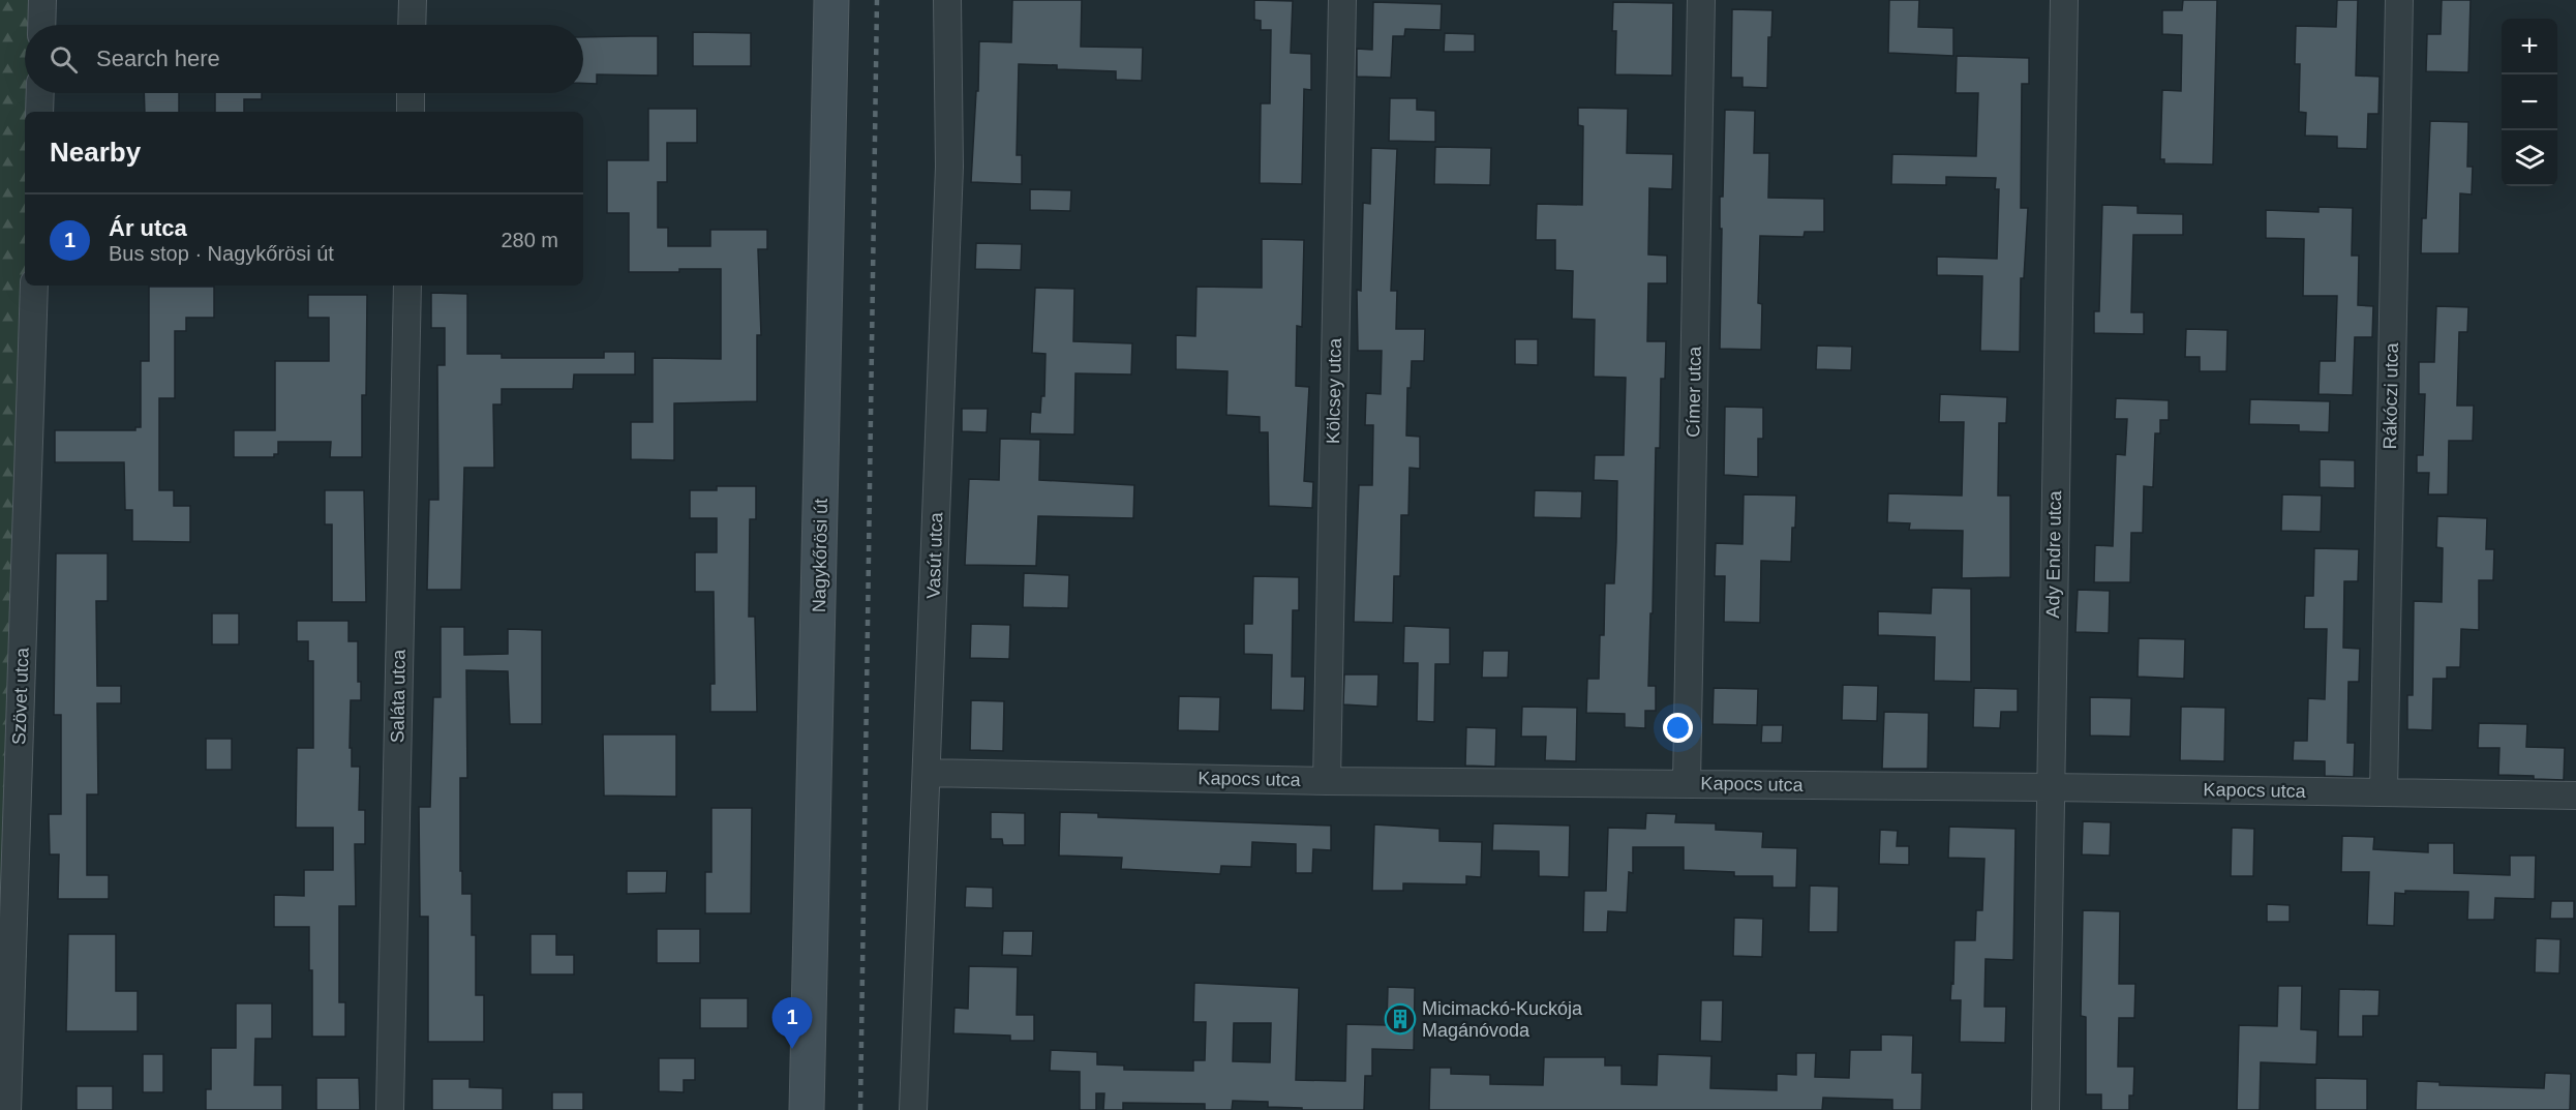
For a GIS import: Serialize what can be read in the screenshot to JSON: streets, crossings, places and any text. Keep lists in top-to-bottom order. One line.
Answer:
{"streets":{"main road":["Nagykőrösi út"],"street":["Kölcsey utca","Címer utca","Rákóczi utca","Ady Endre utca","Vasút utca","Szövet utca","Saláta utca","Kapocs utca"]},"crossings":[["Kölcsey utca","Kapocs utca"],["Címer utca","Kapocs utca"],["Rákóczi utca","Kapocs utca"],["Ady Endre utca","Kapocs utca"],["Vasút utca","Kapocs utca"]],"places":{"building":["Micimackó-Kuckója Magánóvoda"]},"page":{"map_buttons":["+","−"],"search":"Search here","heading":"Nearby","list":[{"mark":"1","name":"Ár utca","note":"Bus stop · Nagykőrösi út","value":"280 m"}],"pins":"1"}}
